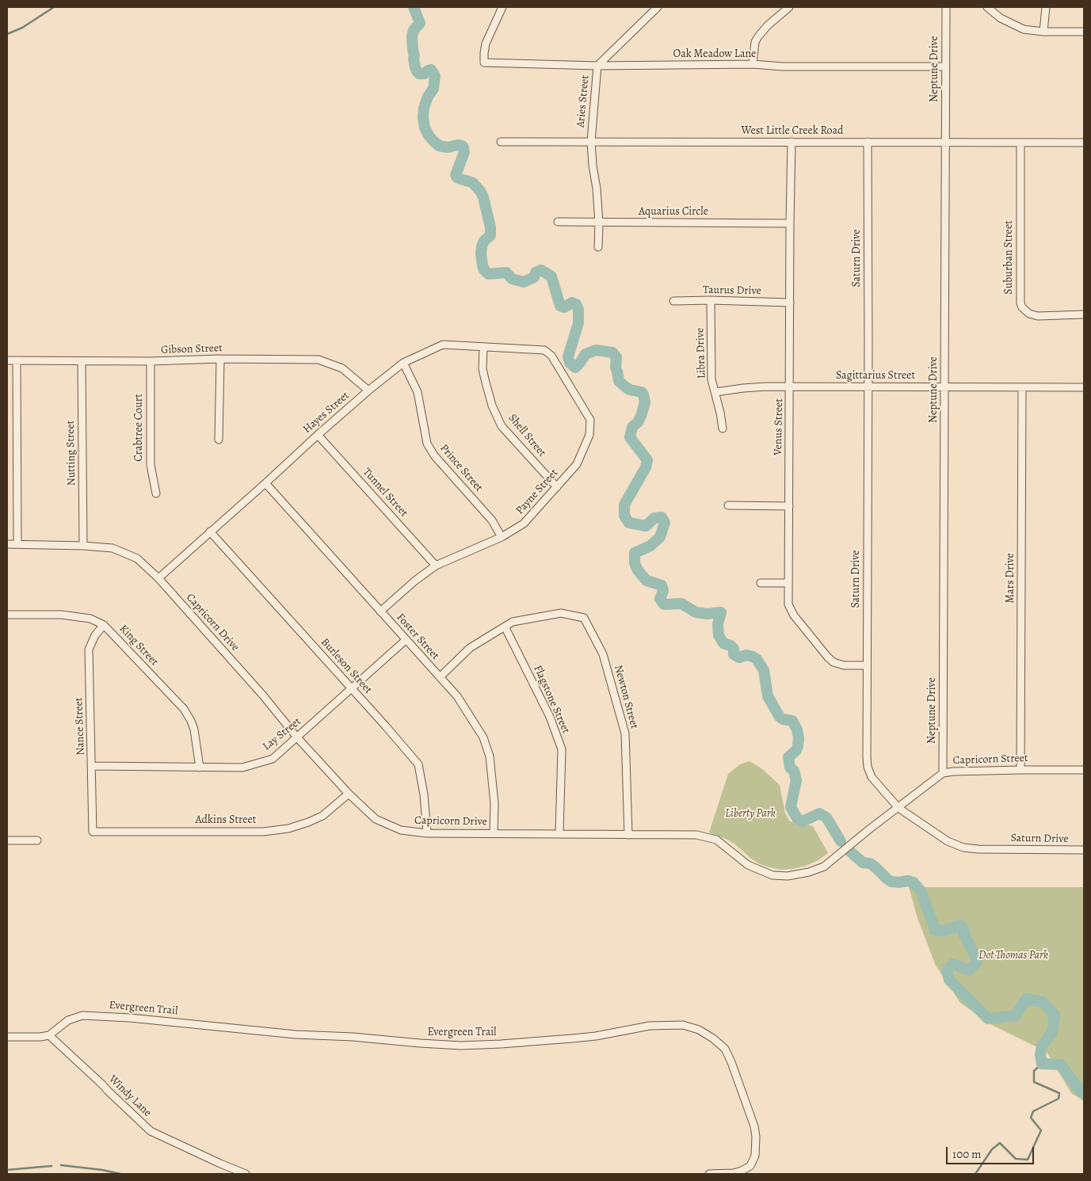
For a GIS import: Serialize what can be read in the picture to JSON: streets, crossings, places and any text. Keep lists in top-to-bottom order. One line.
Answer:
{"streets":{"street":["Oak Meadow Lane","Neptune Drive","Aries Street","West Little Creek Road","Aquarius Circle","Suburban Street","Saturn Drive","Taurus Drive","Gibson Street","Libra Drive","Sagittarius Street","Hayes Street","Venus Street","Crabtree Court","Shell Street","Nutting Street","Prince Street","Payne Street","Tunnel Street","Mars Drive","Capricorn Drive","Foster Street","King Street","Burleson Street","Newton Street","Flagstone Street","Nance Street","Lay Street","Capricorn Street","Adkins Street","Evergreen Trail","Windy Lane"]},"crossings":[["Oak Meadow Lane","Neptune Drive"],["Oak Meadow Lane","Aries Street"],["Neptune Drive","West Little Creek Road"],["Neptune Drive","Sagittarius Street"],["Neptune Drive","Capricorn Street"],["Aries Street","West Little Creek Road"],["Aries Street","Aquarius Circle"],["West Little Creek Road","Suburban Street"],["West Little Creek Road","Saturn Drive"],["West Little Creek Road","Venus Street"],["Aquarius Circle","Venus Street"],["Saturn Drive","Sagittarius Street"],["Saturn Drive","Venus Street"],["Saturn Drive","Capricorn Street"],["Taurus Drive","Libra Drive"],["Taurus Drive","Venus Street"],["Gibson Street","Hayes Street"],["Gibson Street","Crabtree Court"],["Gibson Street","Nutting Street"],["Libra Drive","Sagittarius Street"],["Sagittarius Street","Venus Street"],["Sagittarius Street","Mars Drive"],["Hayes Street","Shell Street"],["Hayes Street","Prince Street"],["Hayes Street","Payne Street"],["Hayes Street","Tunnel Street"],["Hayes Street","Capricorn Drive"],["Hayes Street","Foster Street"],["Hayes Street","Burleson Street"],["Shell Street","Payne Street"],["Nutting Street","Capricorn Drive"],["Prince Street","Payne Street"],["Payne Street","Tunnel Street"],["Payne Street","Foster Street"],["Mars Drive","Capricorn Street"],["Capricorn Drive","Foster Street"],["Capricorn Drive","Burleson Street"],["Capricorn Drive","Newton Street"],["Capricorn Drive","Flagstone Street"],["Capricorn Drive","Lay Street"],["Capricorn Drive","Capricorn Street"],["Capricorn Drive","Adkins Street"],["Foster Street","Lay Street"],["King Street","Nance Street"],["King Street","Lay Street"],["Burleson Street","Lay Street"],["Newton Street","Flagstone Street"],["Nance Street","Lay Street"],["Nance Street","Adkins Street"],["Evergreen Trail","Windy Lane"]],"parks":["Liberty Park","Dot Thomas Park"],"scale_bar":"100 m"}
